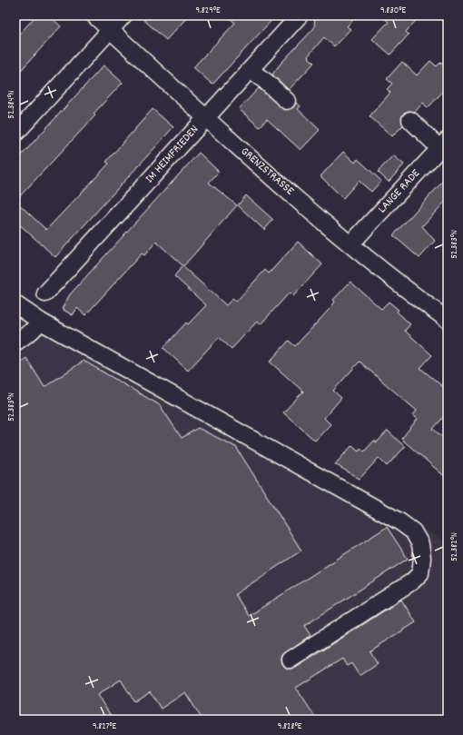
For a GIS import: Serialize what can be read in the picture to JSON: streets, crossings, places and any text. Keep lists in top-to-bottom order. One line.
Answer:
{"streets":{"street":["IM HEIMFRIEDEN","GRENZSTRASSE","LANGE RADE"]},"crossings":[["IM HEIMFRIEDEN","GRENZSTRASSE"],["GRENZSTRASSE","LANGE RADE"]],"coordinates":["9.829°E","9.830°E","52.384°N","52.383°N","52.382°N","9.827°E","9.828°E"]}
